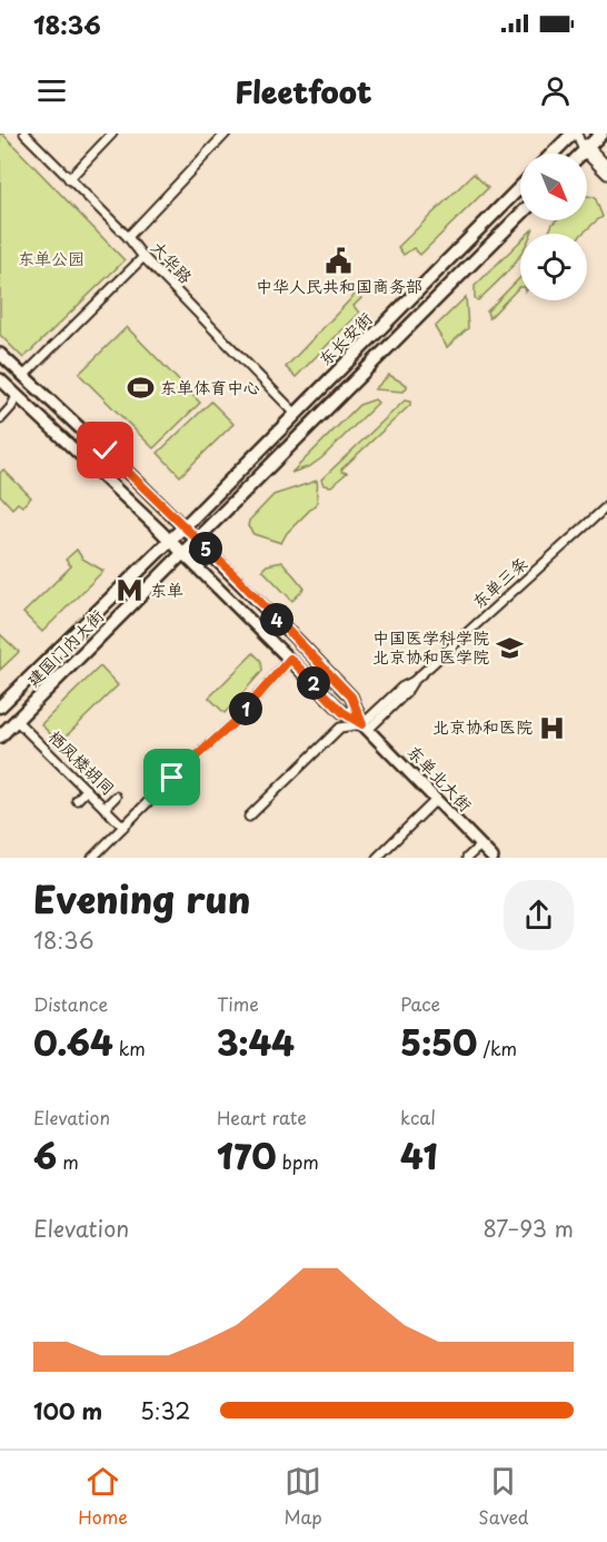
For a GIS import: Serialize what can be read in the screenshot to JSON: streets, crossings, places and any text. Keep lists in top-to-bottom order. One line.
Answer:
{"streets":{"highway":["东长安街","建国门内大街"],"main road":["东单北大街"],"street":["大华路","东单三条","栖凤楼胡同"]},"crossings":[["大华路","东长安街"],["东长安街","建国门内大街"],["东长安街","东单北大街"],["东单三条","东单北大街"],["建国门内大街","栖凤楼胡同"],["建国门内大街","东单北大街"]],"parks":["东单公园"],"places":{"public building":["中华人民共和国商务部"],"sports":["东单体育中心"],"metro station":["东单"],"school or university":["中国医学科学院 北京协和医学院"],"hospital":["北京协和医院"]},"north":"bottom right","page":{"status":"18:36","header":"Fleetfoot","pins":["5","4","2","1"],"heading":["Evening run","18:36"],"stats":[["Distance","0.64 km"],["Time","3:44"],["Pace","5:50 /km"],["Elevation","6 m"],["Heart rate","170 bpm"],["kcal","41"]],"chart":["Elevation","87–93 m"],"list":[{"name":"100 m","note":"5:32"}],"tabs":["Home","Map","Saved"]}}
